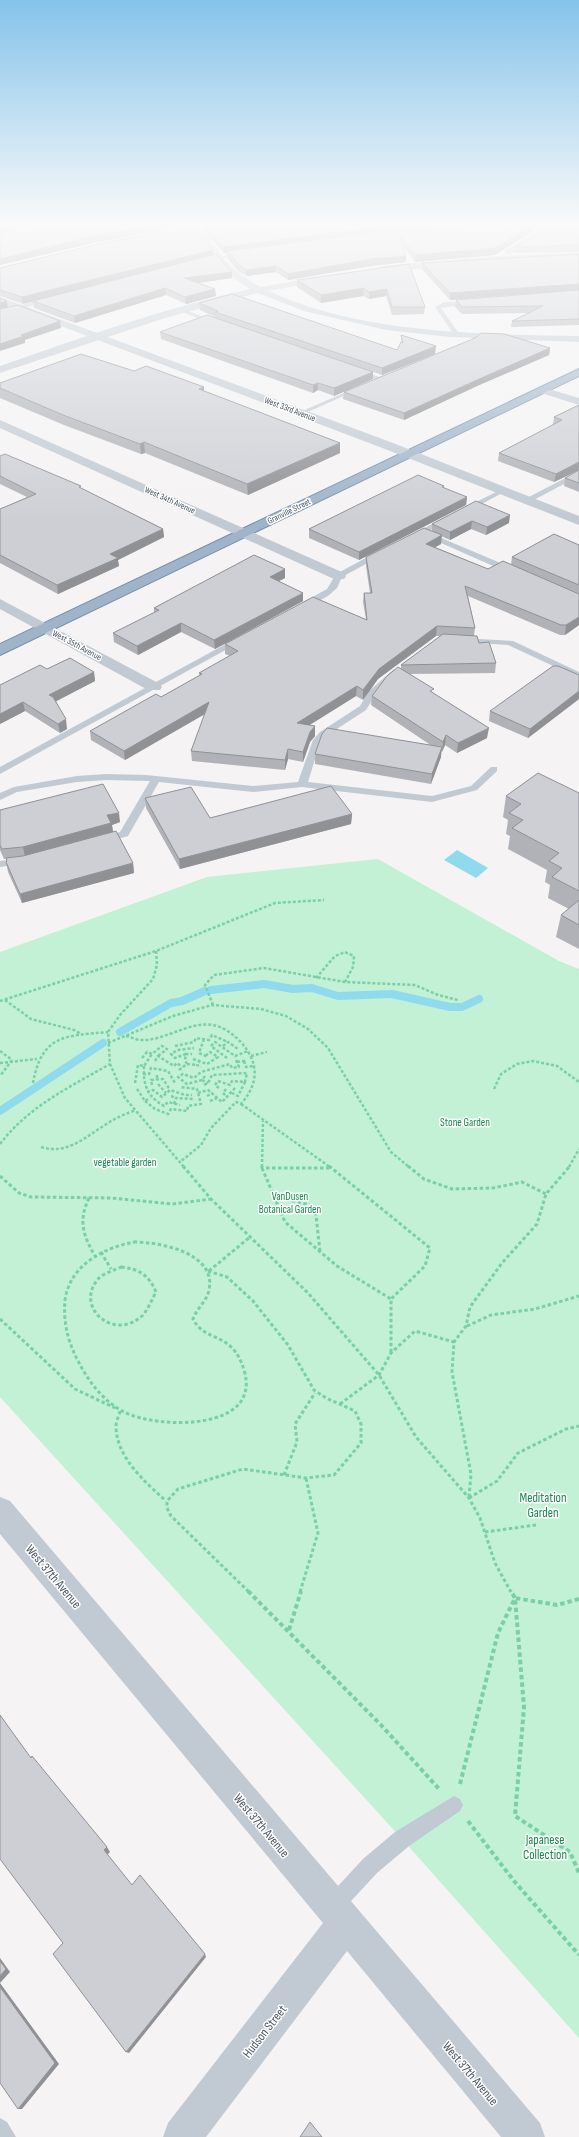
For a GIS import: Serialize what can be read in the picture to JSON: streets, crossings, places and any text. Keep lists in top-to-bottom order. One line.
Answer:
{"streets":{"highway":["Granville Street"],"street":["West 33rd Avenue","West 34th Avenue","West 35th Avenue","West 37th Avenue","Hudson Street"]},"crossings":[["West 33rd Avenue","Granville Street"],["West 34th Avenue","Granville Street"],["Granville Street","West 35th Avenue"],["West 37th Avenue","Hudson Street"]],"parks":["Stone Garden","vegetable garden","VanDusen Botanical Garden","Meditation Garden","Japanese Collection"]}
